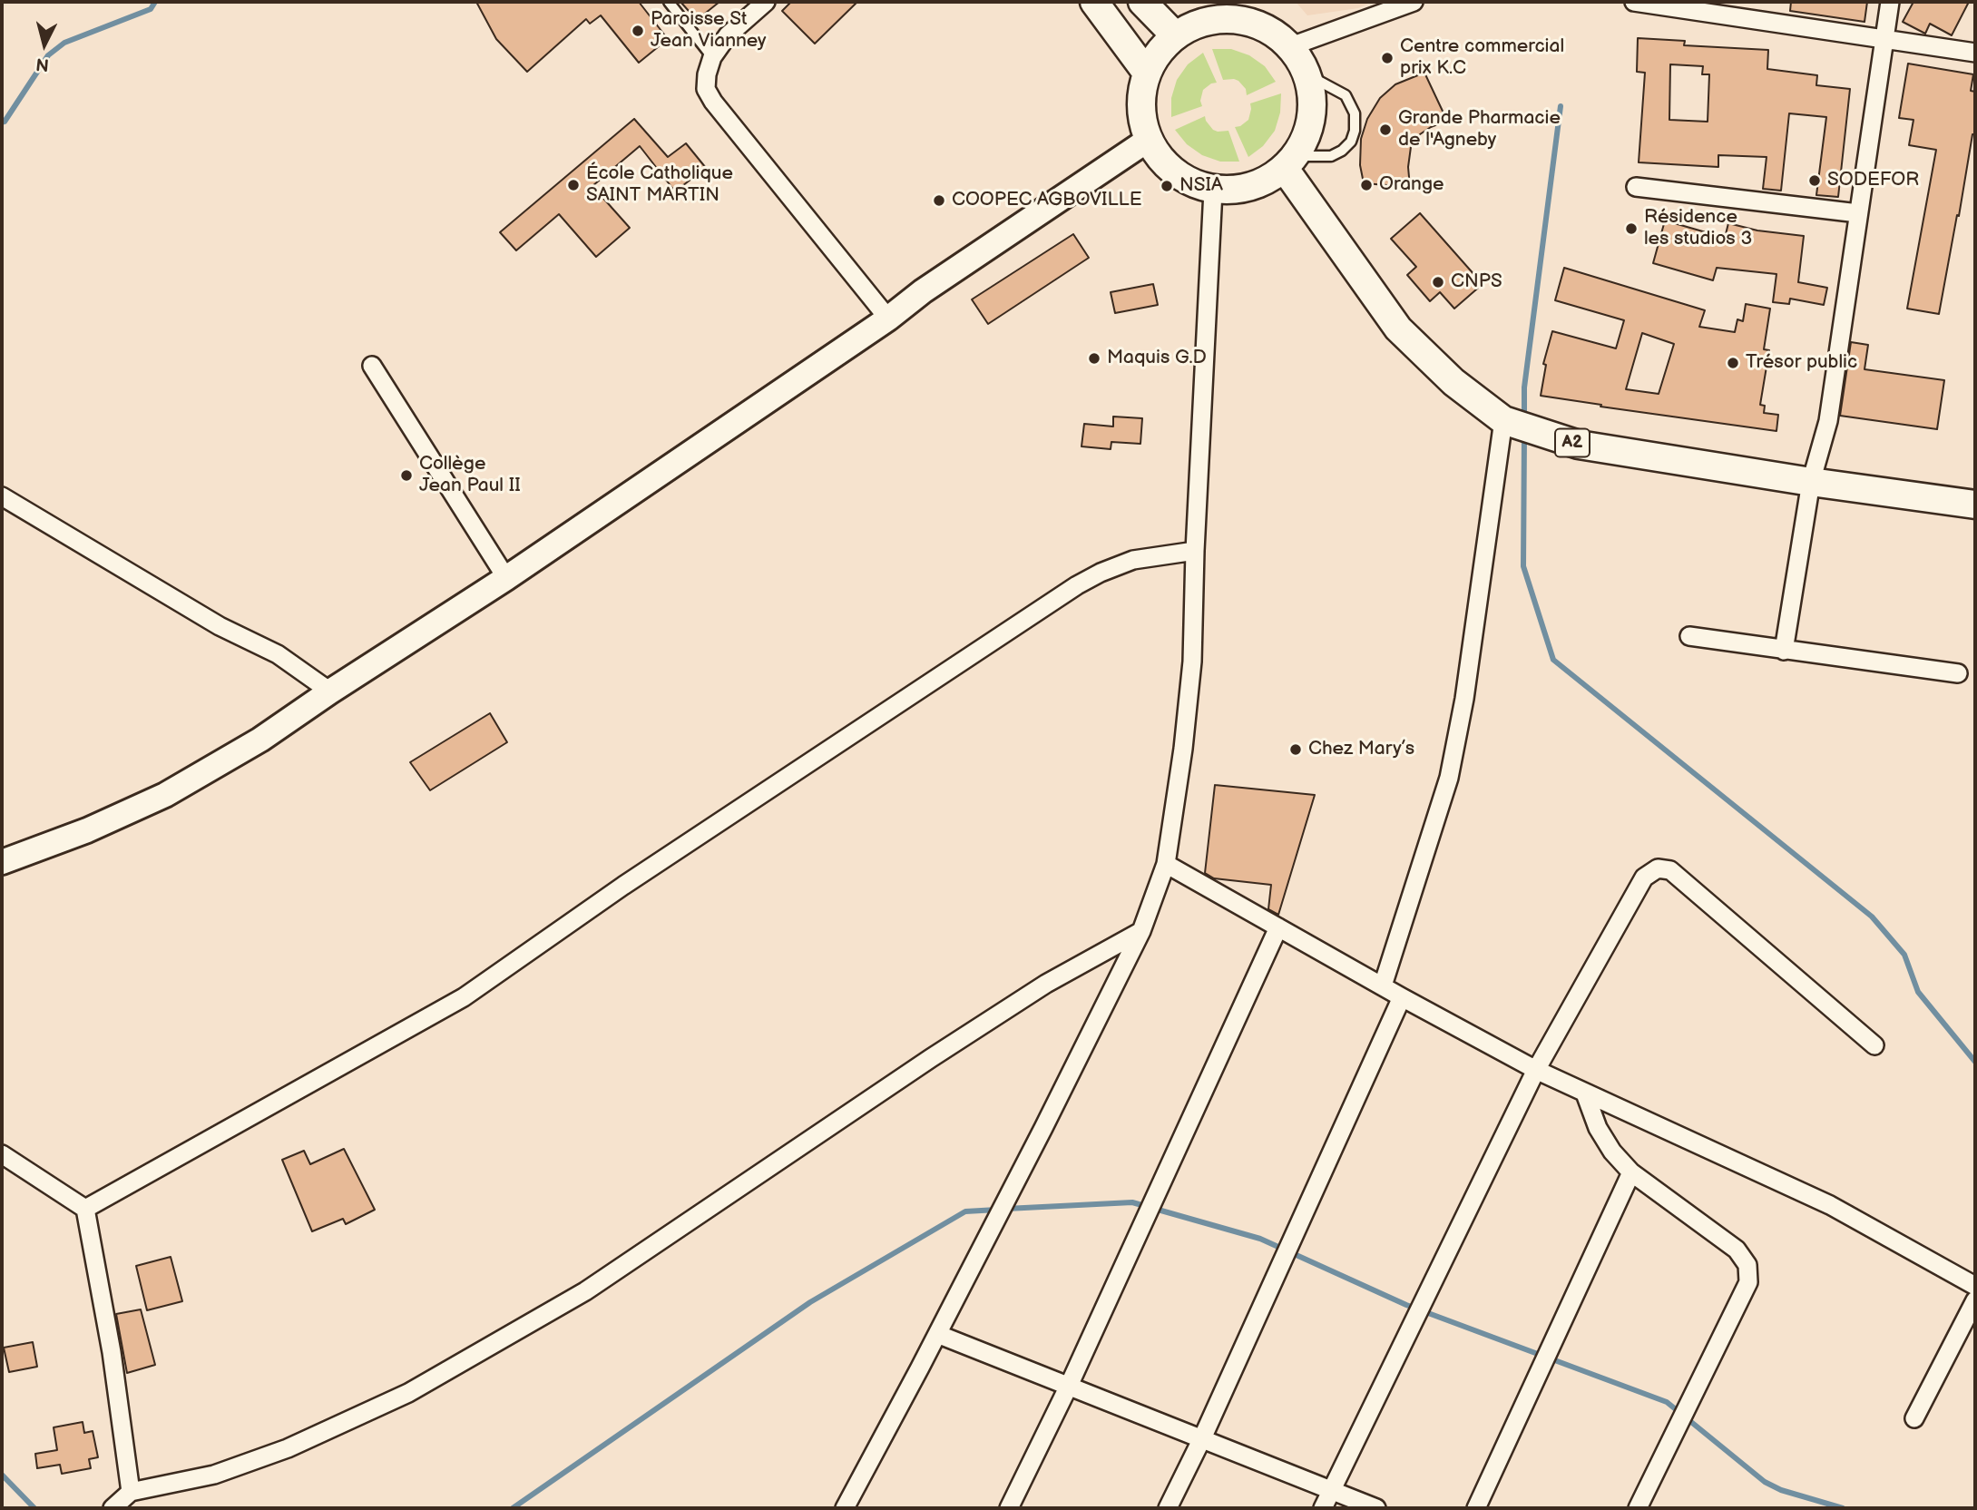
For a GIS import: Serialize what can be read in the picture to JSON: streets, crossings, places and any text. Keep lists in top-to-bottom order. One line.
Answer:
{"streets":{"main road":["A2"]},"places":["Paroisse St Jean Vianney","Centre commercial prix K.C","Grande Pharmacie de l'Agneby","SODEFOR","École Catholique SAINT MARTIN","Orange","NSIA","COOPEC AGBOVILLE","Résidence les studios 3","CNPS","Maquis G.D","Trésor public","Collège Jean Paul II","Chez Mary’s"],"north":"bottom"}
